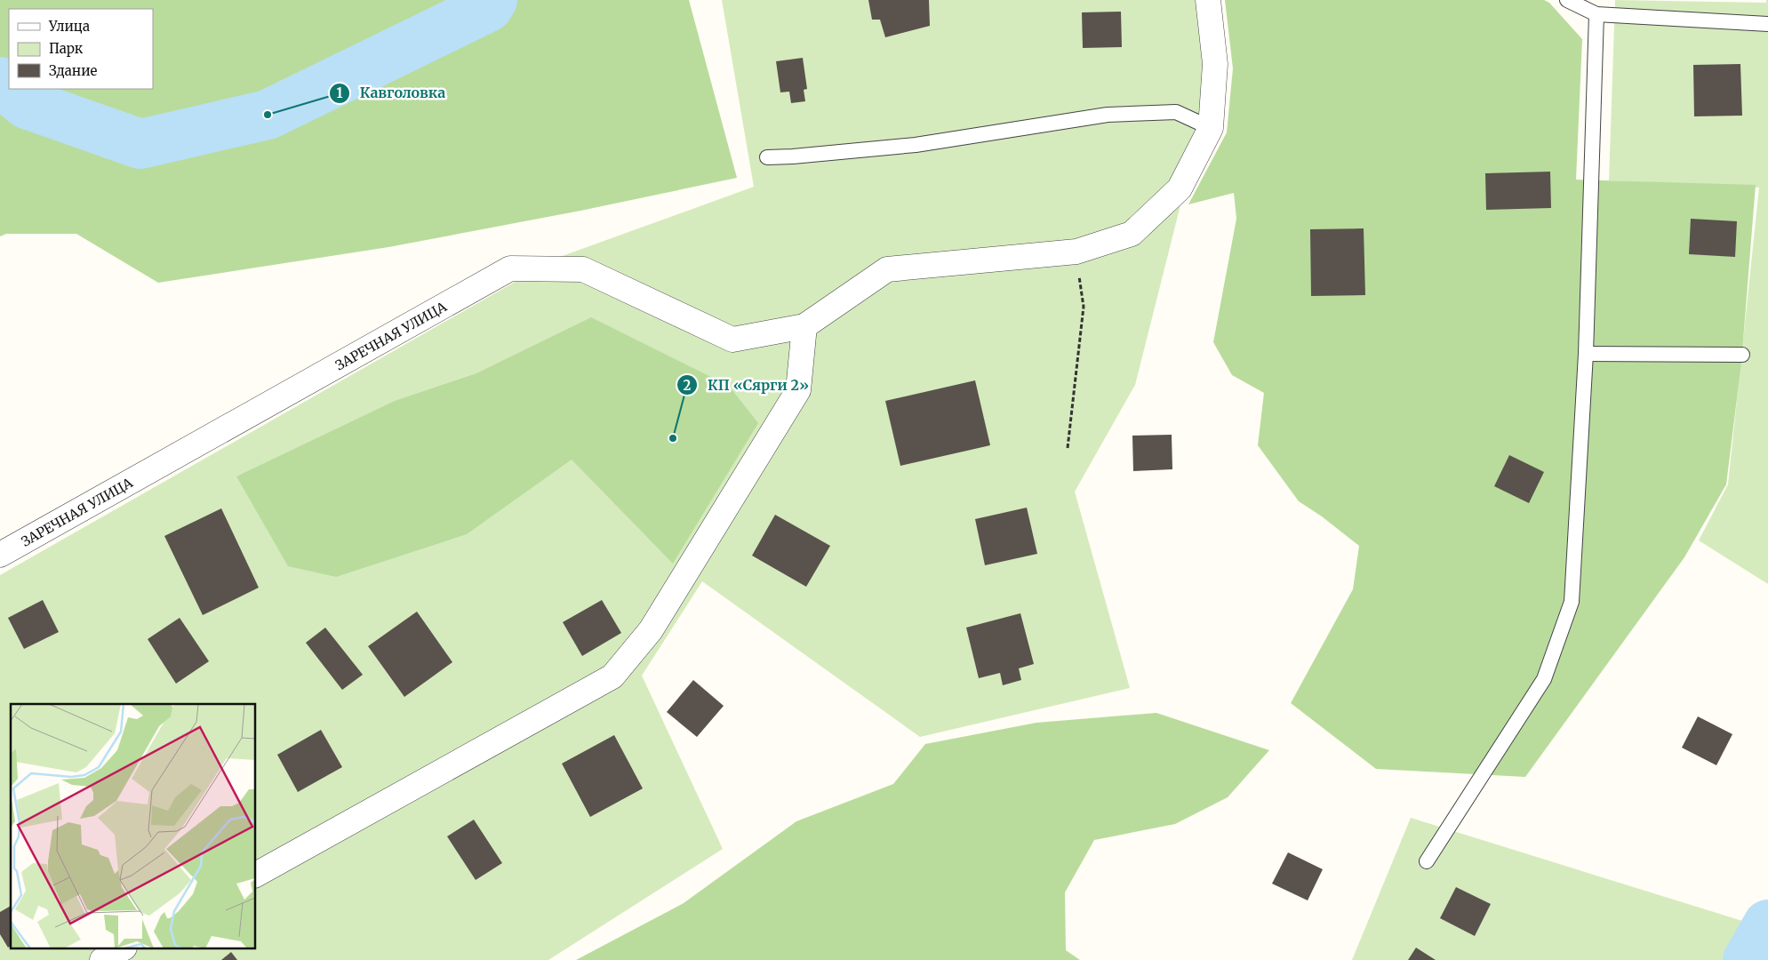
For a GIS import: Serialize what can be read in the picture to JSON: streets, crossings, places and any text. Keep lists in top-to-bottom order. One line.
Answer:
{"streets":{"street":["ЗАРЕЧНАЯ УЛИЦА"]},"places":["Кавголовка","КП «Сярги 2»"],"legend":["Улица","Парк","Здание"]}
